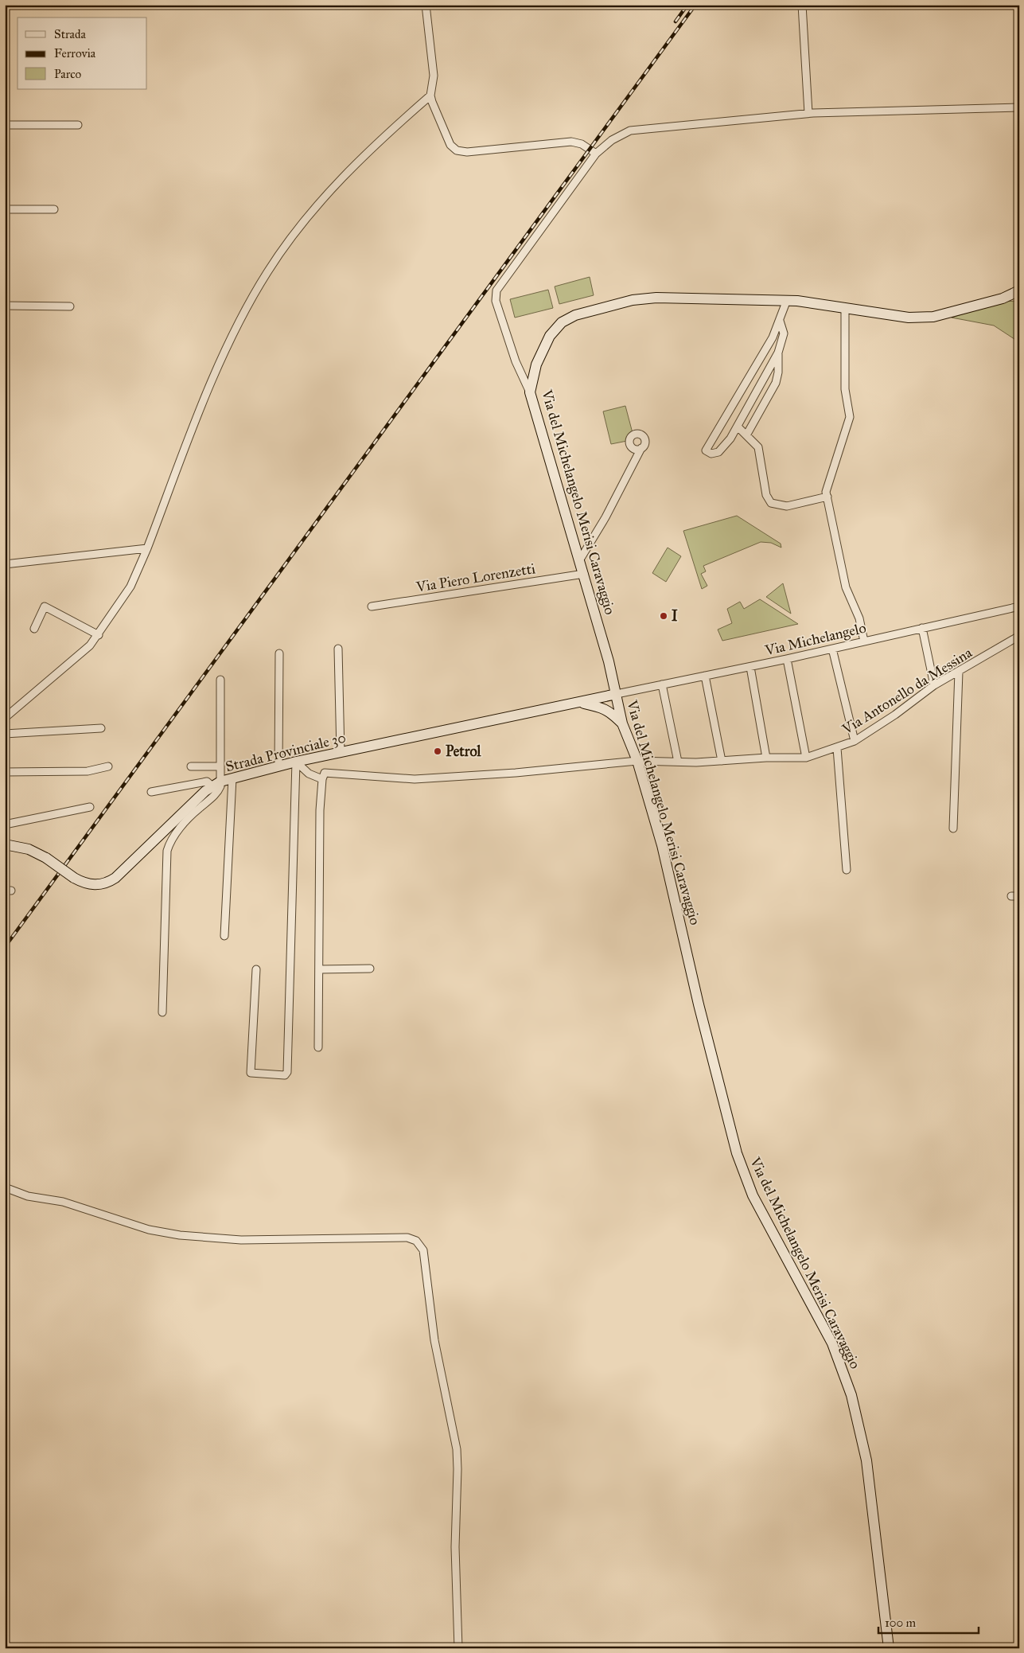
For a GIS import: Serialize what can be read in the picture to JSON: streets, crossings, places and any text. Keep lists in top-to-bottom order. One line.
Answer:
{"streets":{"street":["Via del Michelangelo Merisi Caravaggio","Via Piero Lorenzetti","Via Michelangelo","Via Antonello da Messina","Strada Provinciale 30"]},"crossings":[["Via del Michelangelo Merisi Caravaggio","Via Piero Lorenzetti"],["Via del Michelangelo Merisi Caravaggio","Via Michelangelo"],["Via del Michelangelo Merisi Caravaggio","Via Antonello da Messina"],["Via del Michelangelo Merisi Caravaggio","Strada Provinciale 30"],["Via Michelangelo","Strada Provinciale 30"]],"places":["I","Petrol"],"legend":["Strada","Ferrovia","Parco"],"scale_bar":"100 m"}
